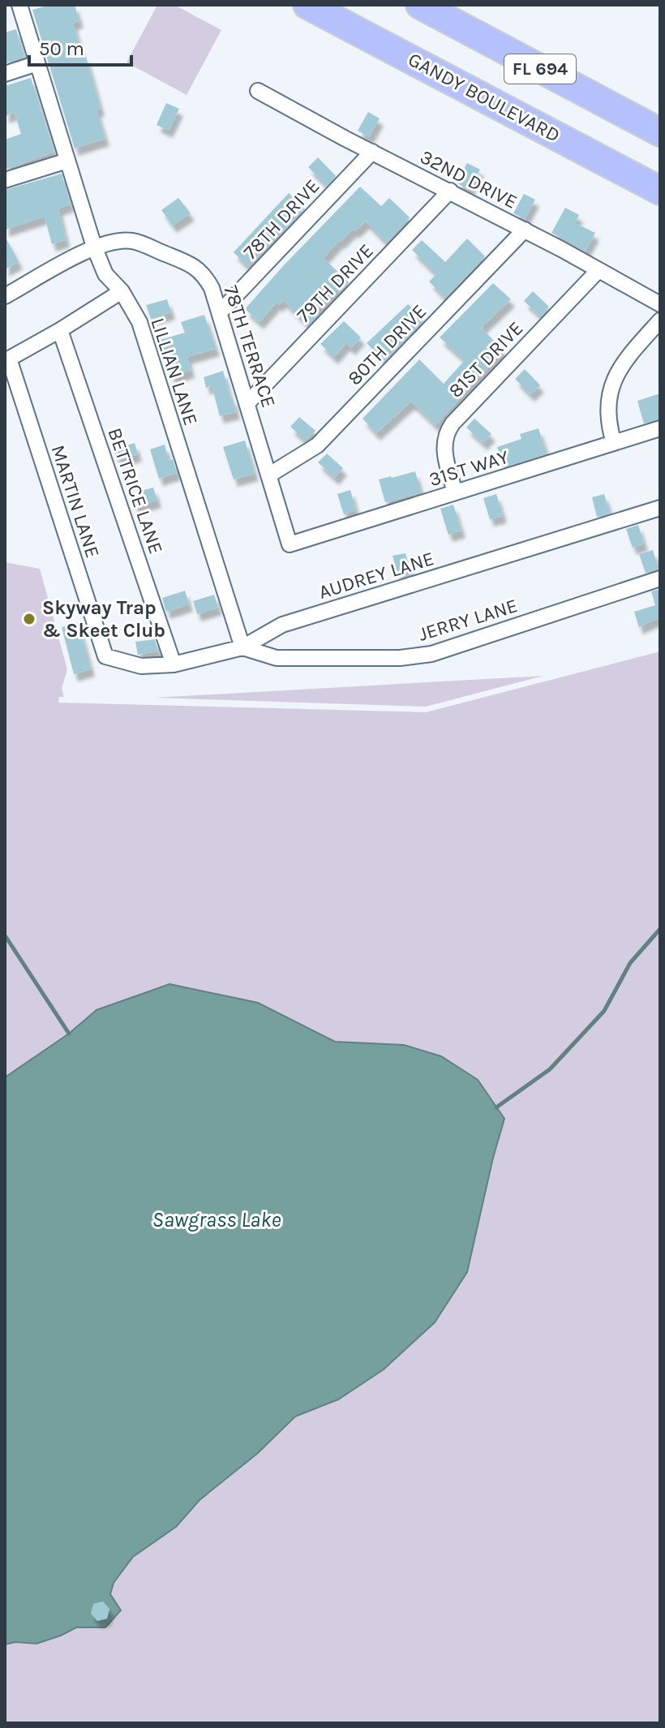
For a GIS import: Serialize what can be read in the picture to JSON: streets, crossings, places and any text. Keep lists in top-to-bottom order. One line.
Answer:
{"streets":{"highway":["FL 694","GANDY BOULEVARD"],"street":["32ND DRIVE","78TH DRIVE","79TH DRIVE","80TH DRIVE","78TH TERRACE","81ST DRIVE","LILLIAN LANE","31ST WAY","BETTRICE LANE","MARTIN LANE","AUDREY LANE","JERRY LANE"]},"crossings":[["32ND DRIVE","78TH DRIVE"],["32ND DRIVE","79TH DRIVE"],["32ND DRIVE","80TH DRIVE"],["32ND DRIVE","81ST DRIVE"],["78TH DRIVE","78TH TERRACE"],["79TH DRIVE","78TH TERRACE"],["80TH DRIVE","78TH TERRACE"],["78TH TERRACE","LILLIAN LANE"],["78TH TERRACE","31ST WAY"],["81ST DRIVE","31ST WAY"],["LILLIAN LANE","AUDREY LANE"],["LILLIAN LANE","JERRY LANE"],["BETTRICE LANE","AUDREY LANE"],["MARTIN LANE","AUDREY LANE"],["AUDREY LANE","JERRY LANE"]],"water":["Sawgrass Lake"],"places":["Skyway Trap & Skeet Club"],"scale_bar":"50 m"}
